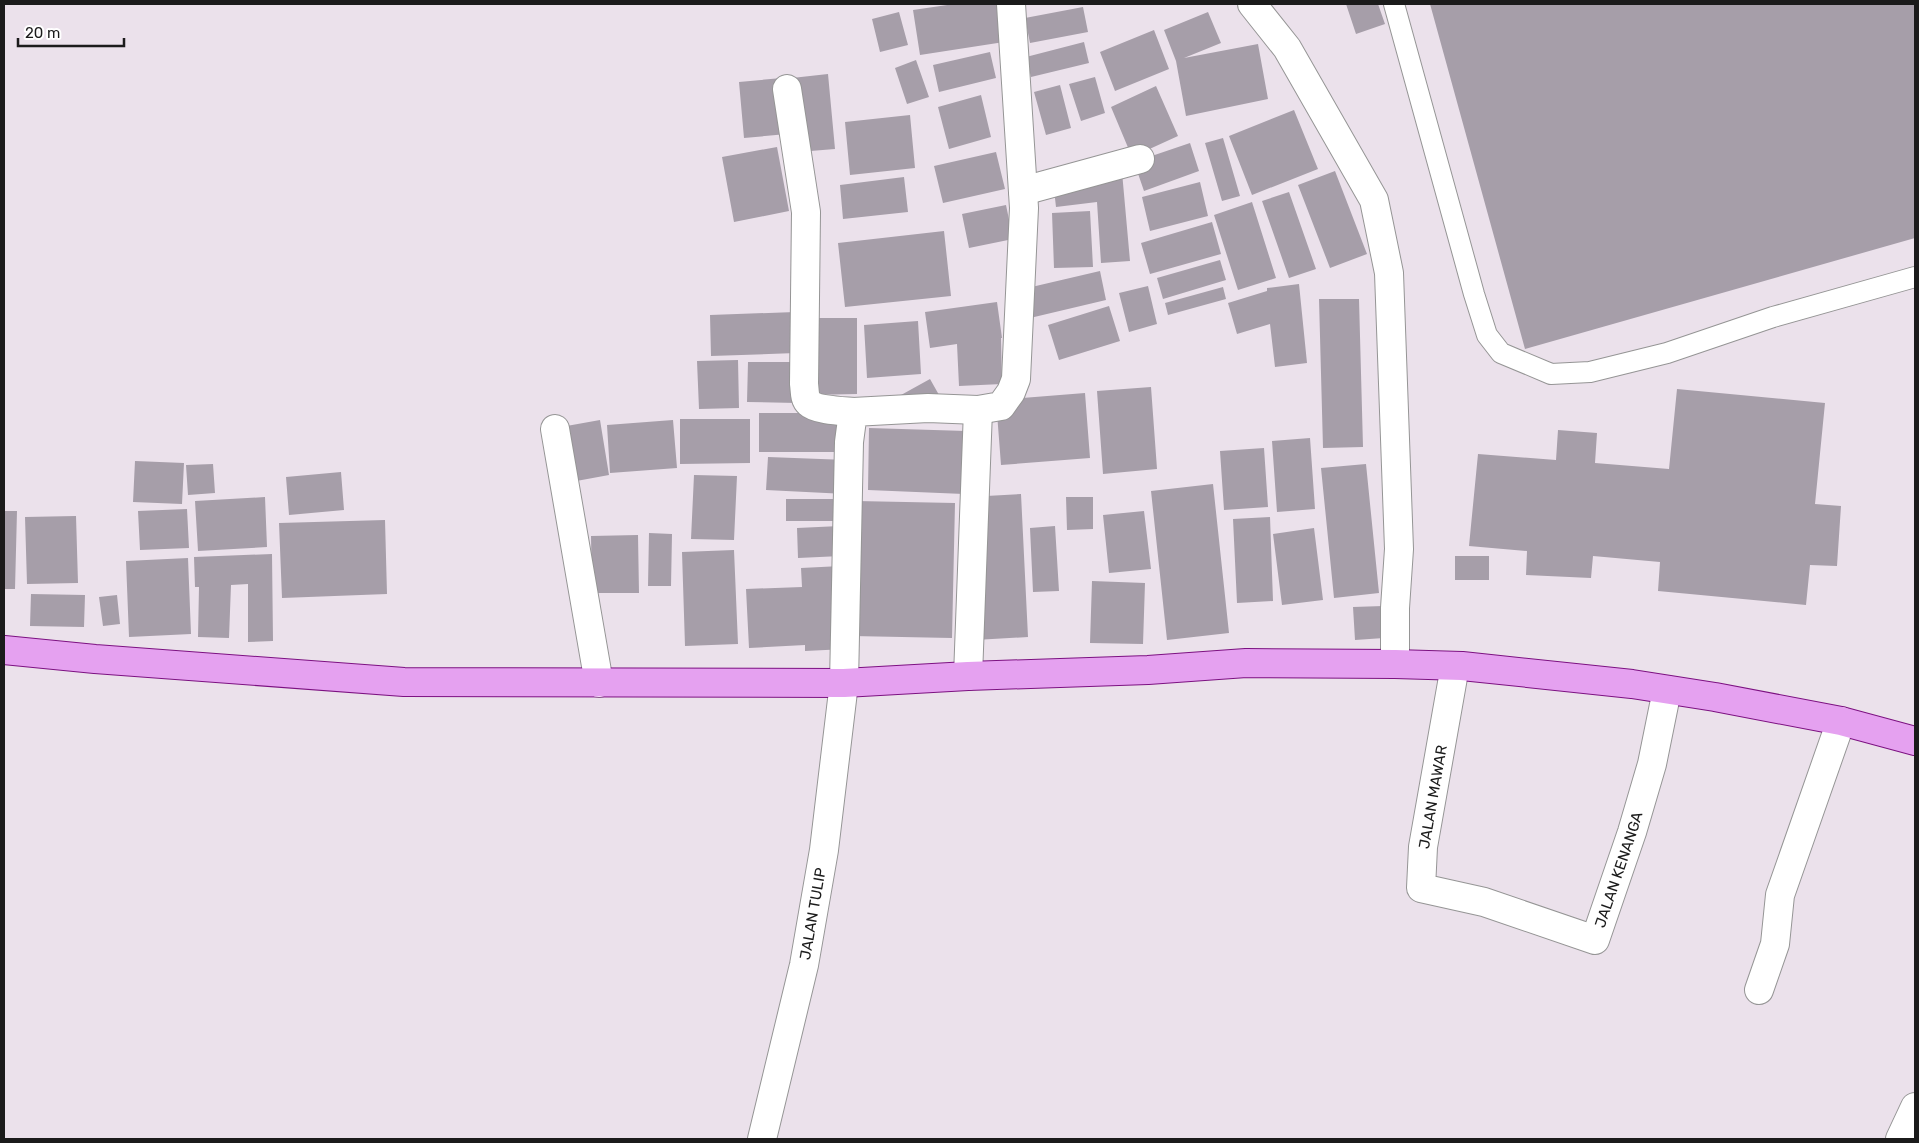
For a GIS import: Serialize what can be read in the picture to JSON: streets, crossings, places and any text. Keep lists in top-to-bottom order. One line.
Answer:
{"streets":{"street":["JALAN MAWAR","JALAN KENANGA","JALAN TULIP"]},"crossings":[["JALAN MAWAR","JALAN KENANGA"]],"scale_bar":"20 m"}
